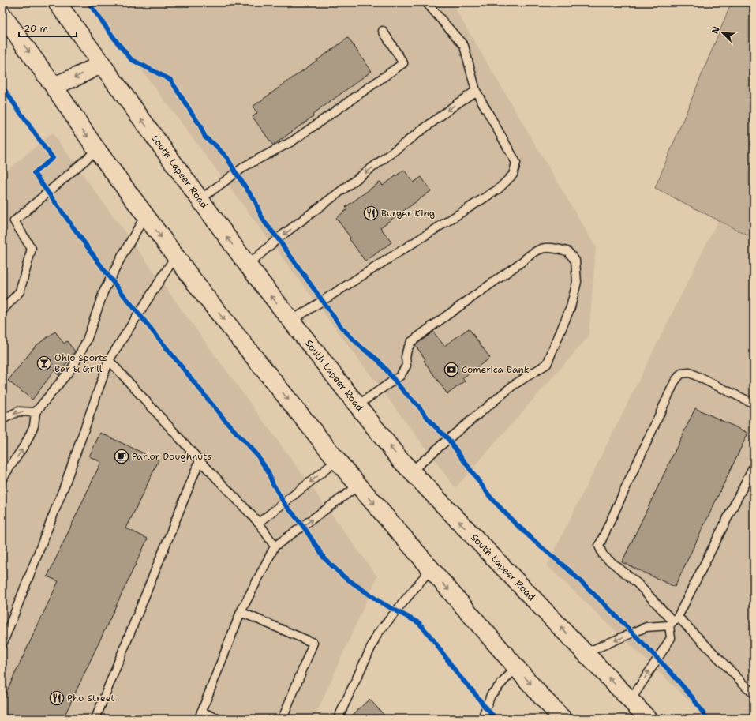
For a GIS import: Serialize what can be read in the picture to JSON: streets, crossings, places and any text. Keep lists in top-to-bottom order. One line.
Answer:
{"streets":{"main road":["South Lapeer Road"]},"places":{"restaurant":["Burger King","Pho Street"],"bar":["Ohio Sports Bar & Grill"],"bank":["Comerica Bank"],"cafe":["Parlor Doughnuts"]},"scale_bar":"20 m","north":"top left"}
